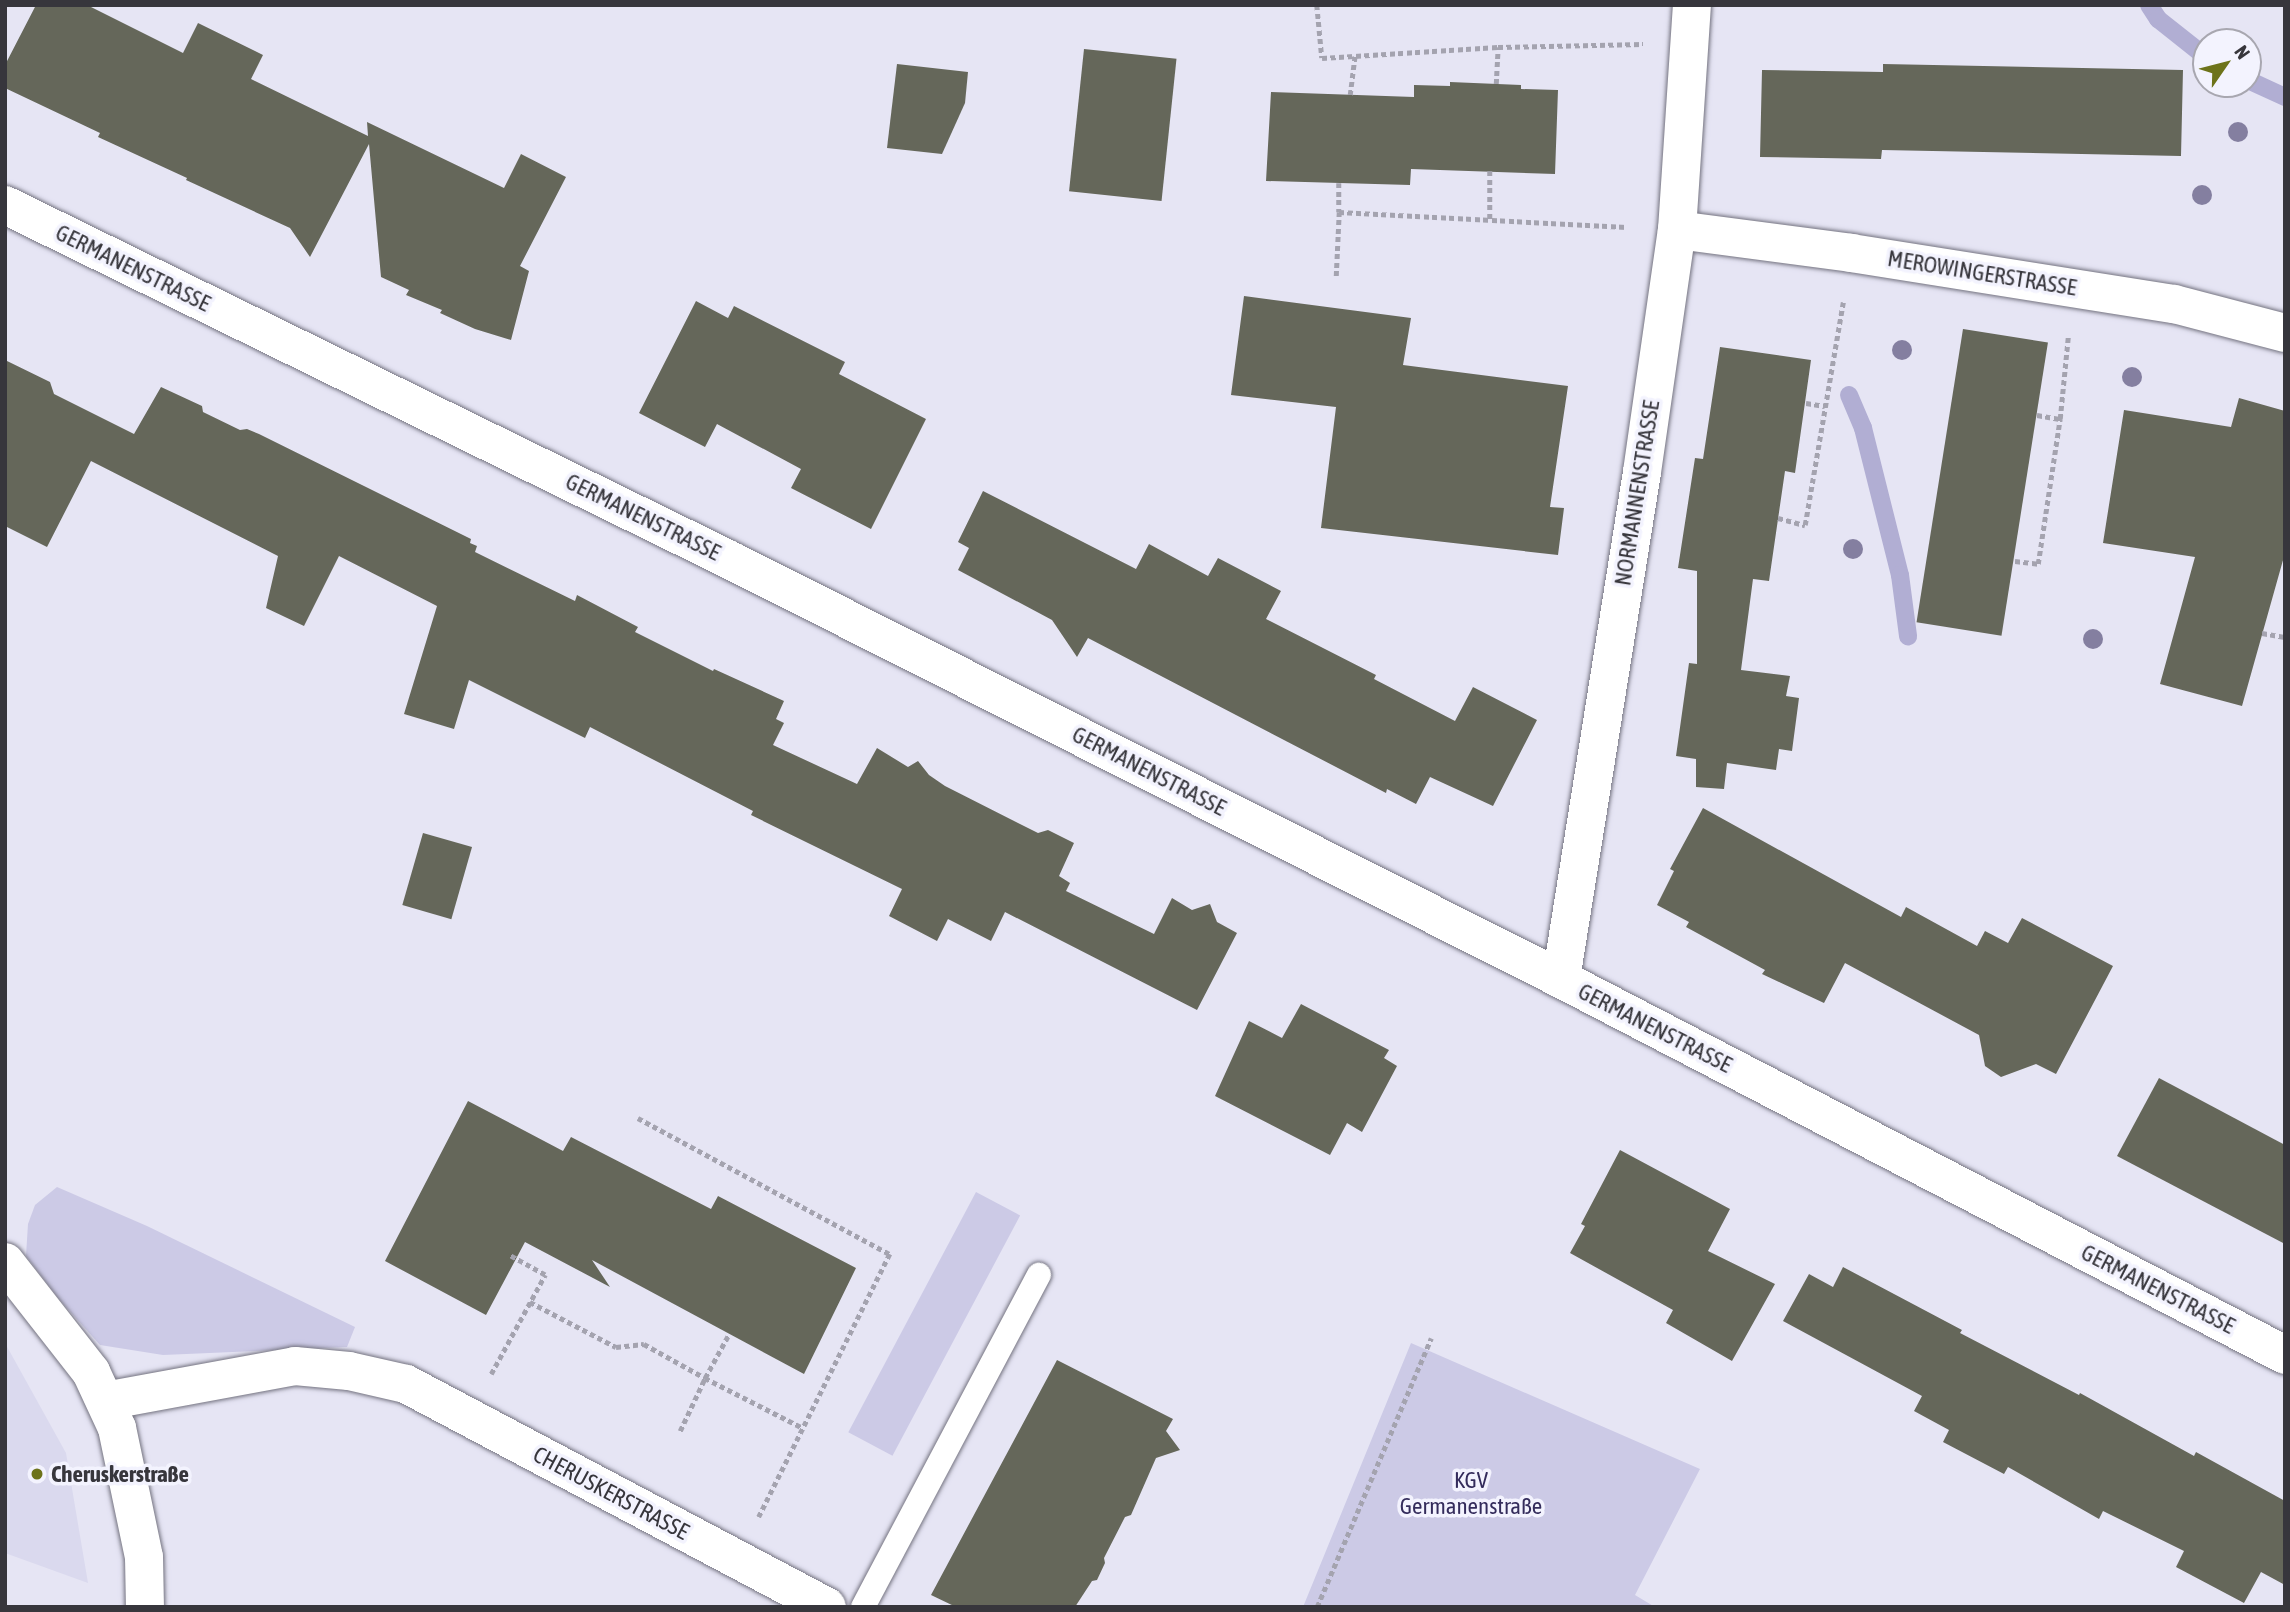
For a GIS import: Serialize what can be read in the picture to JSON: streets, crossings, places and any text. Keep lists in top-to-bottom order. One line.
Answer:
{"streets":{"street":["GERMANENSTRASSE","MEROWINGERSTRASSE","NORMANNENSTRASSE","CHERUSKERSTRASSE"]},"crossings":[["GERMANENSTRASSE","NORMANNENSTRASSE"],["MEROWINGERSTRASSE","NORMANNENSTRASSE"]],"parks":["KGV Germanenstraße"],"places":["Cheruskerstraße"],"north":"top right"}
